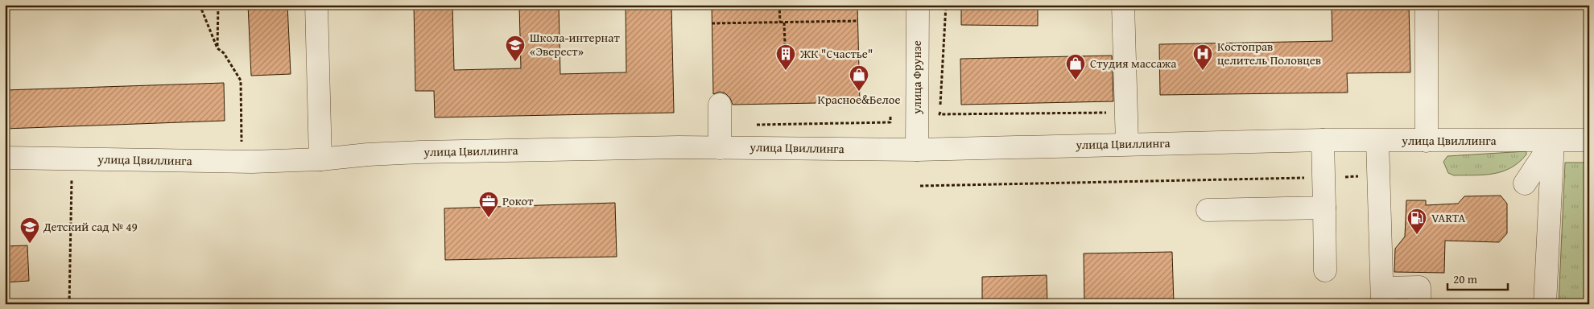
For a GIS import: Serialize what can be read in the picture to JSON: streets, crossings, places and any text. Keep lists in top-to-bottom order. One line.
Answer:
{"streets":{"street":["улица Фрунзе","улица Цвиллинга"]},"crossings":[["улица Фрунзе","улица Цвиллинга"]],"places":{"school or university":["Школа-интернат «Эверест»","Детский сад № 49"],"building":["ЖК \"Счастье\""],"hospital":["Костоправ целитель Половцев"],"shop":["Студия массажа","Красное&Белое"],"office":["Рокот"],"fuel station":["VARTA"]},"scale_bar":"20 m"}
